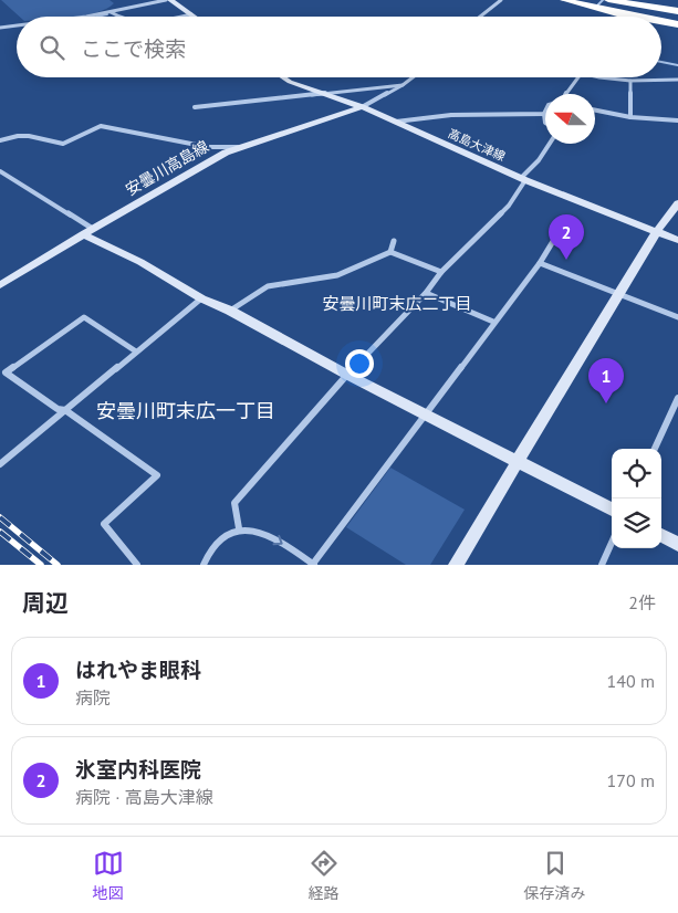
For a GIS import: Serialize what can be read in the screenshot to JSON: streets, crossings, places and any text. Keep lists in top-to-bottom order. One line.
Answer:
{"streets":{"main road":["高島大津線","安曇川高島線"]},"crossings":[["高島大津線","安曇川高島線"]],"districts":["安曇川町末広二丁目","安曇川町末広一丁目"],"north":"left","page":{"search":"ここで検索","pins":["2","1"],"heading":["周辺","2件"],"list":[{"mark":"1","name":"はれやま眼科","note":"病院","value":"140 m"},{"mark":"2","name":"氷室内科医院","note":"病院 · 高島大津線","value":"170 m"}],"nav":["地図","経路","保存済み"]}}
